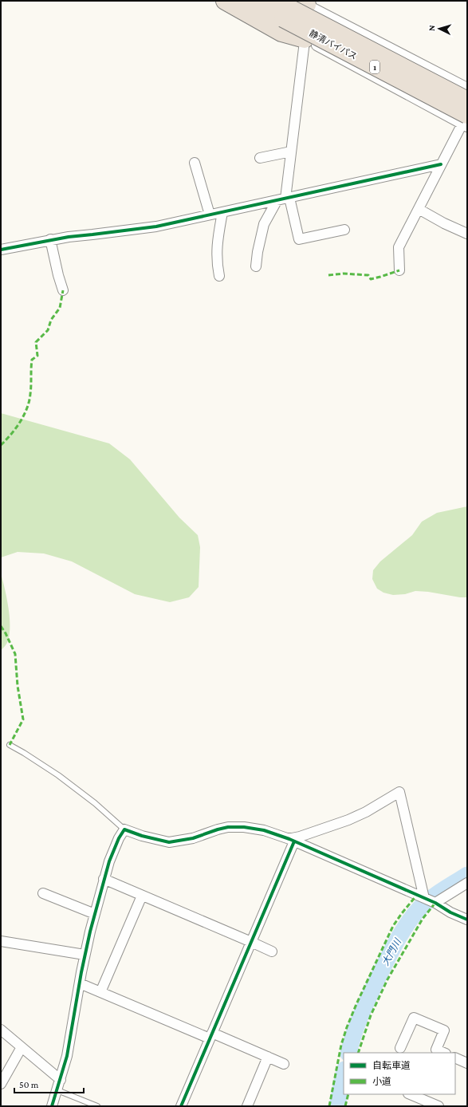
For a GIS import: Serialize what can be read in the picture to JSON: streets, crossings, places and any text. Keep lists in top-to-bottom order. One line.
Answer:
{"streets":{"highway":["静清バイパス","1"]},"water":["大門川"],"legend":["自転車道","小道"],"scale_bar":"50 m","north":"left"}
